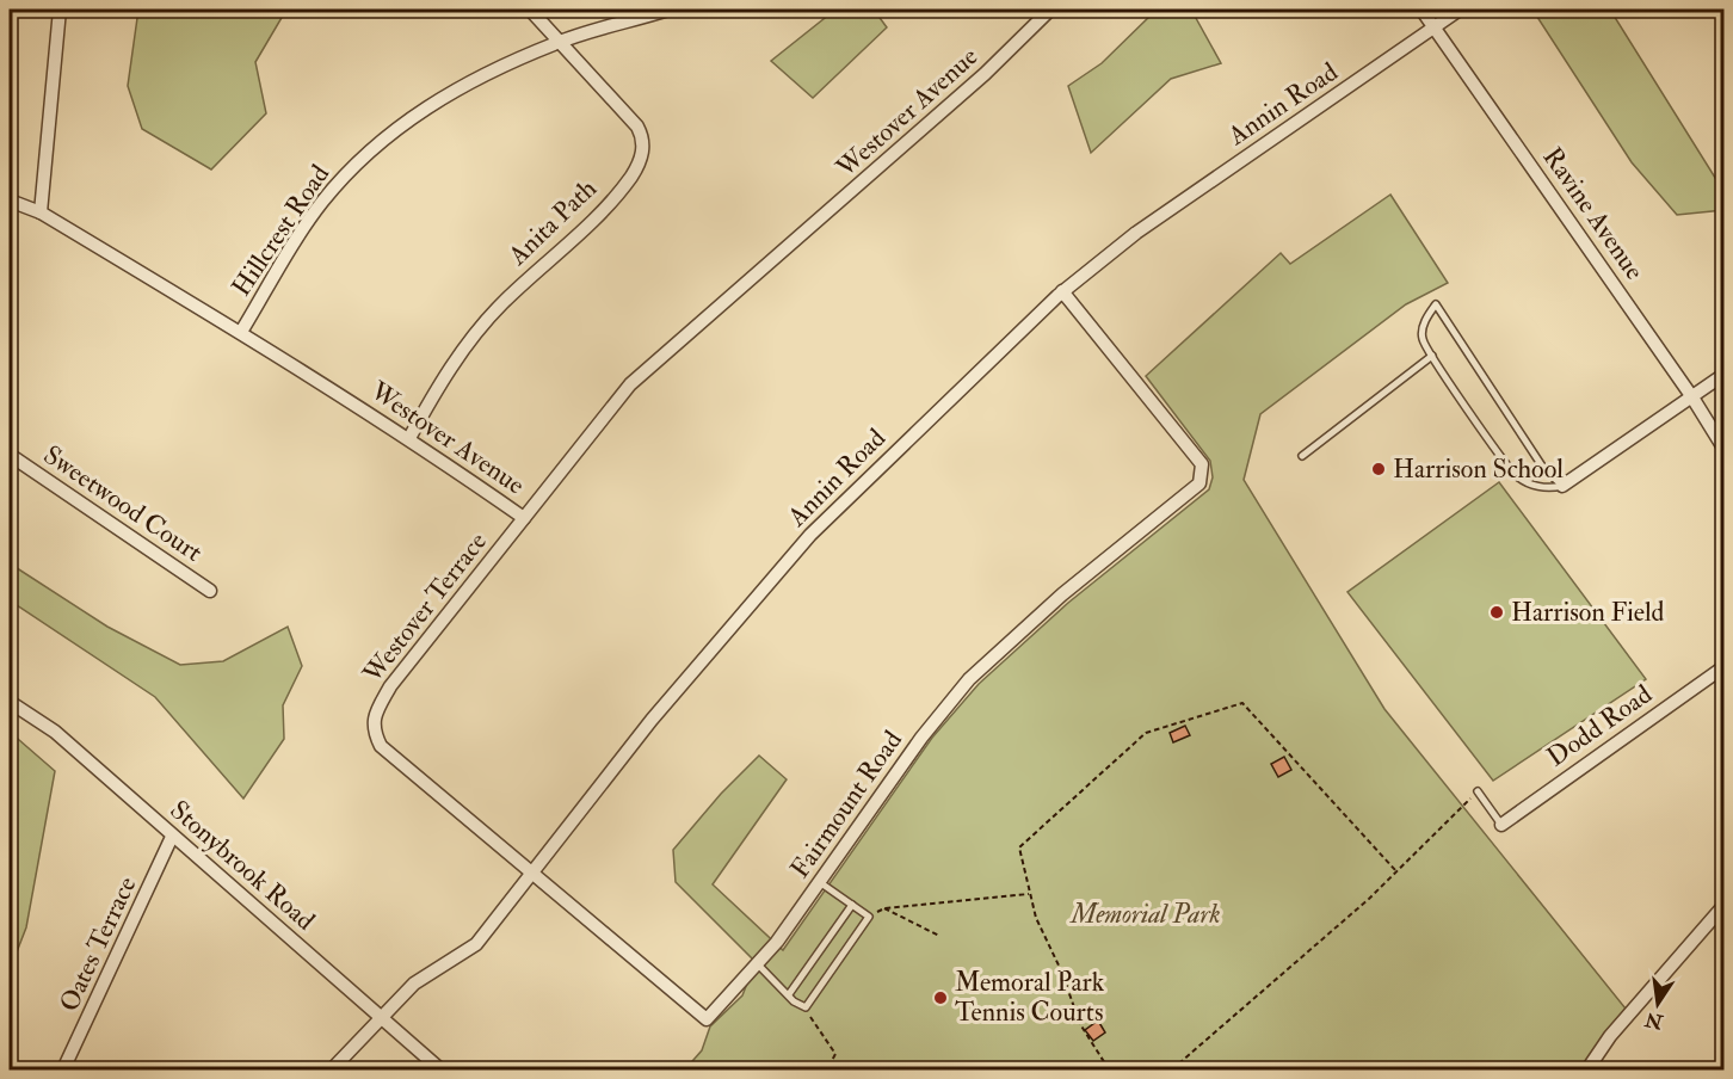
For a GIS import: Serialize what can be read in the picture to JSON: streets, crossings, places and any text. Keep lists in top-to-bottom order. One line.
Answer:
{"streets":{"street":["Annin Road","Westover Avenue","Ravine Avenue","Anita Path","Hillcrest Road","Sweetwood Court","Westover Terrace","Dodd Road","Fairmount Road","Stonybrook Road","Oates Terrace"]},"crossings":[["Annin Road","Ravine Avenue"],["Annin Road","Westover Terrace"],["Annin Road","Fairmount Road"],["Annin Road","Stonybrook Road"],["Westover Avenue","Anita Path"],["Westover Avenue","Hillcrest Road"],["Westover Avenue","Westover Terrace"],["Anita Path","Hillcrest Road"],["Westover Terrace","Fairmount Road"],["Stonybrook Road","Oates Terrace"]],"parks":["Memorial Park"],"places":["Harrison School","Harrison Field","Memoral Park Tennis Courts"],"north":"bottom"}
